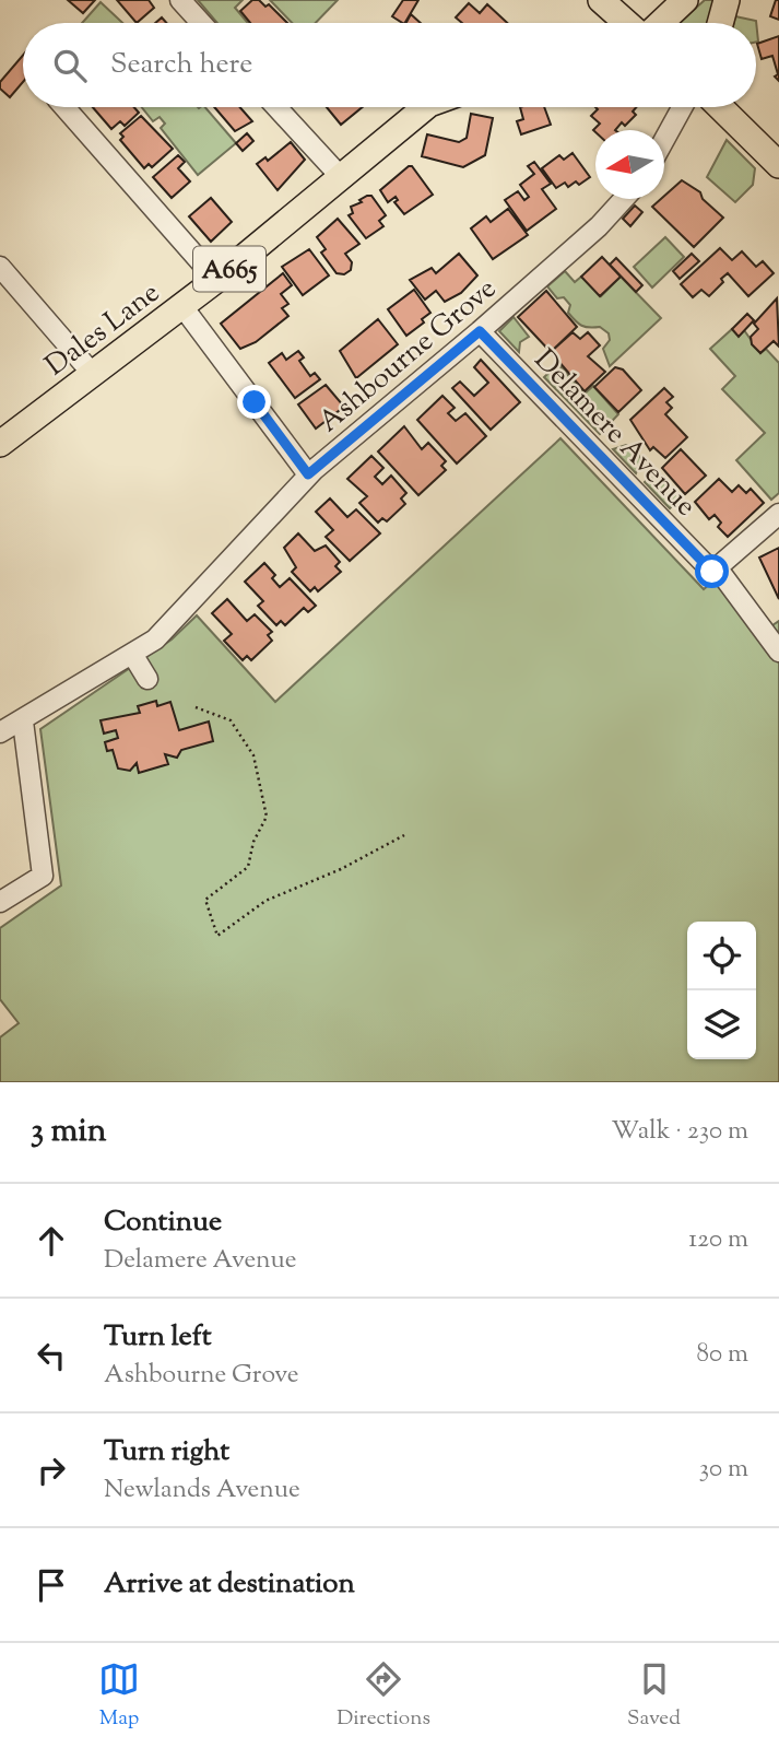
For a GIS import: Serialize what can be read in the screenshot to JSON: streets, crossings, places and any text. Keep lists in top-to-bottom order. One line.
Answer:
{"streets":{"main road":["A665","Dales Lane"],"street":["Ashbourne Grove","Delamere Avenue"]},"crossings":[["Ashbourne Grove","Delamere Avenue"]],"north":"left","page":{"search":"Search here","heading":["3 min","Walk · 230 m"],"list":[["Continue","Delamere Avenue","120 m"],["Turn left","Ashbourne Grove","80 m"],["Turn right","Newlands Avenue","30 m"],"Arrive at destination"],"nav":["Map","Directions","Saved"]}}
